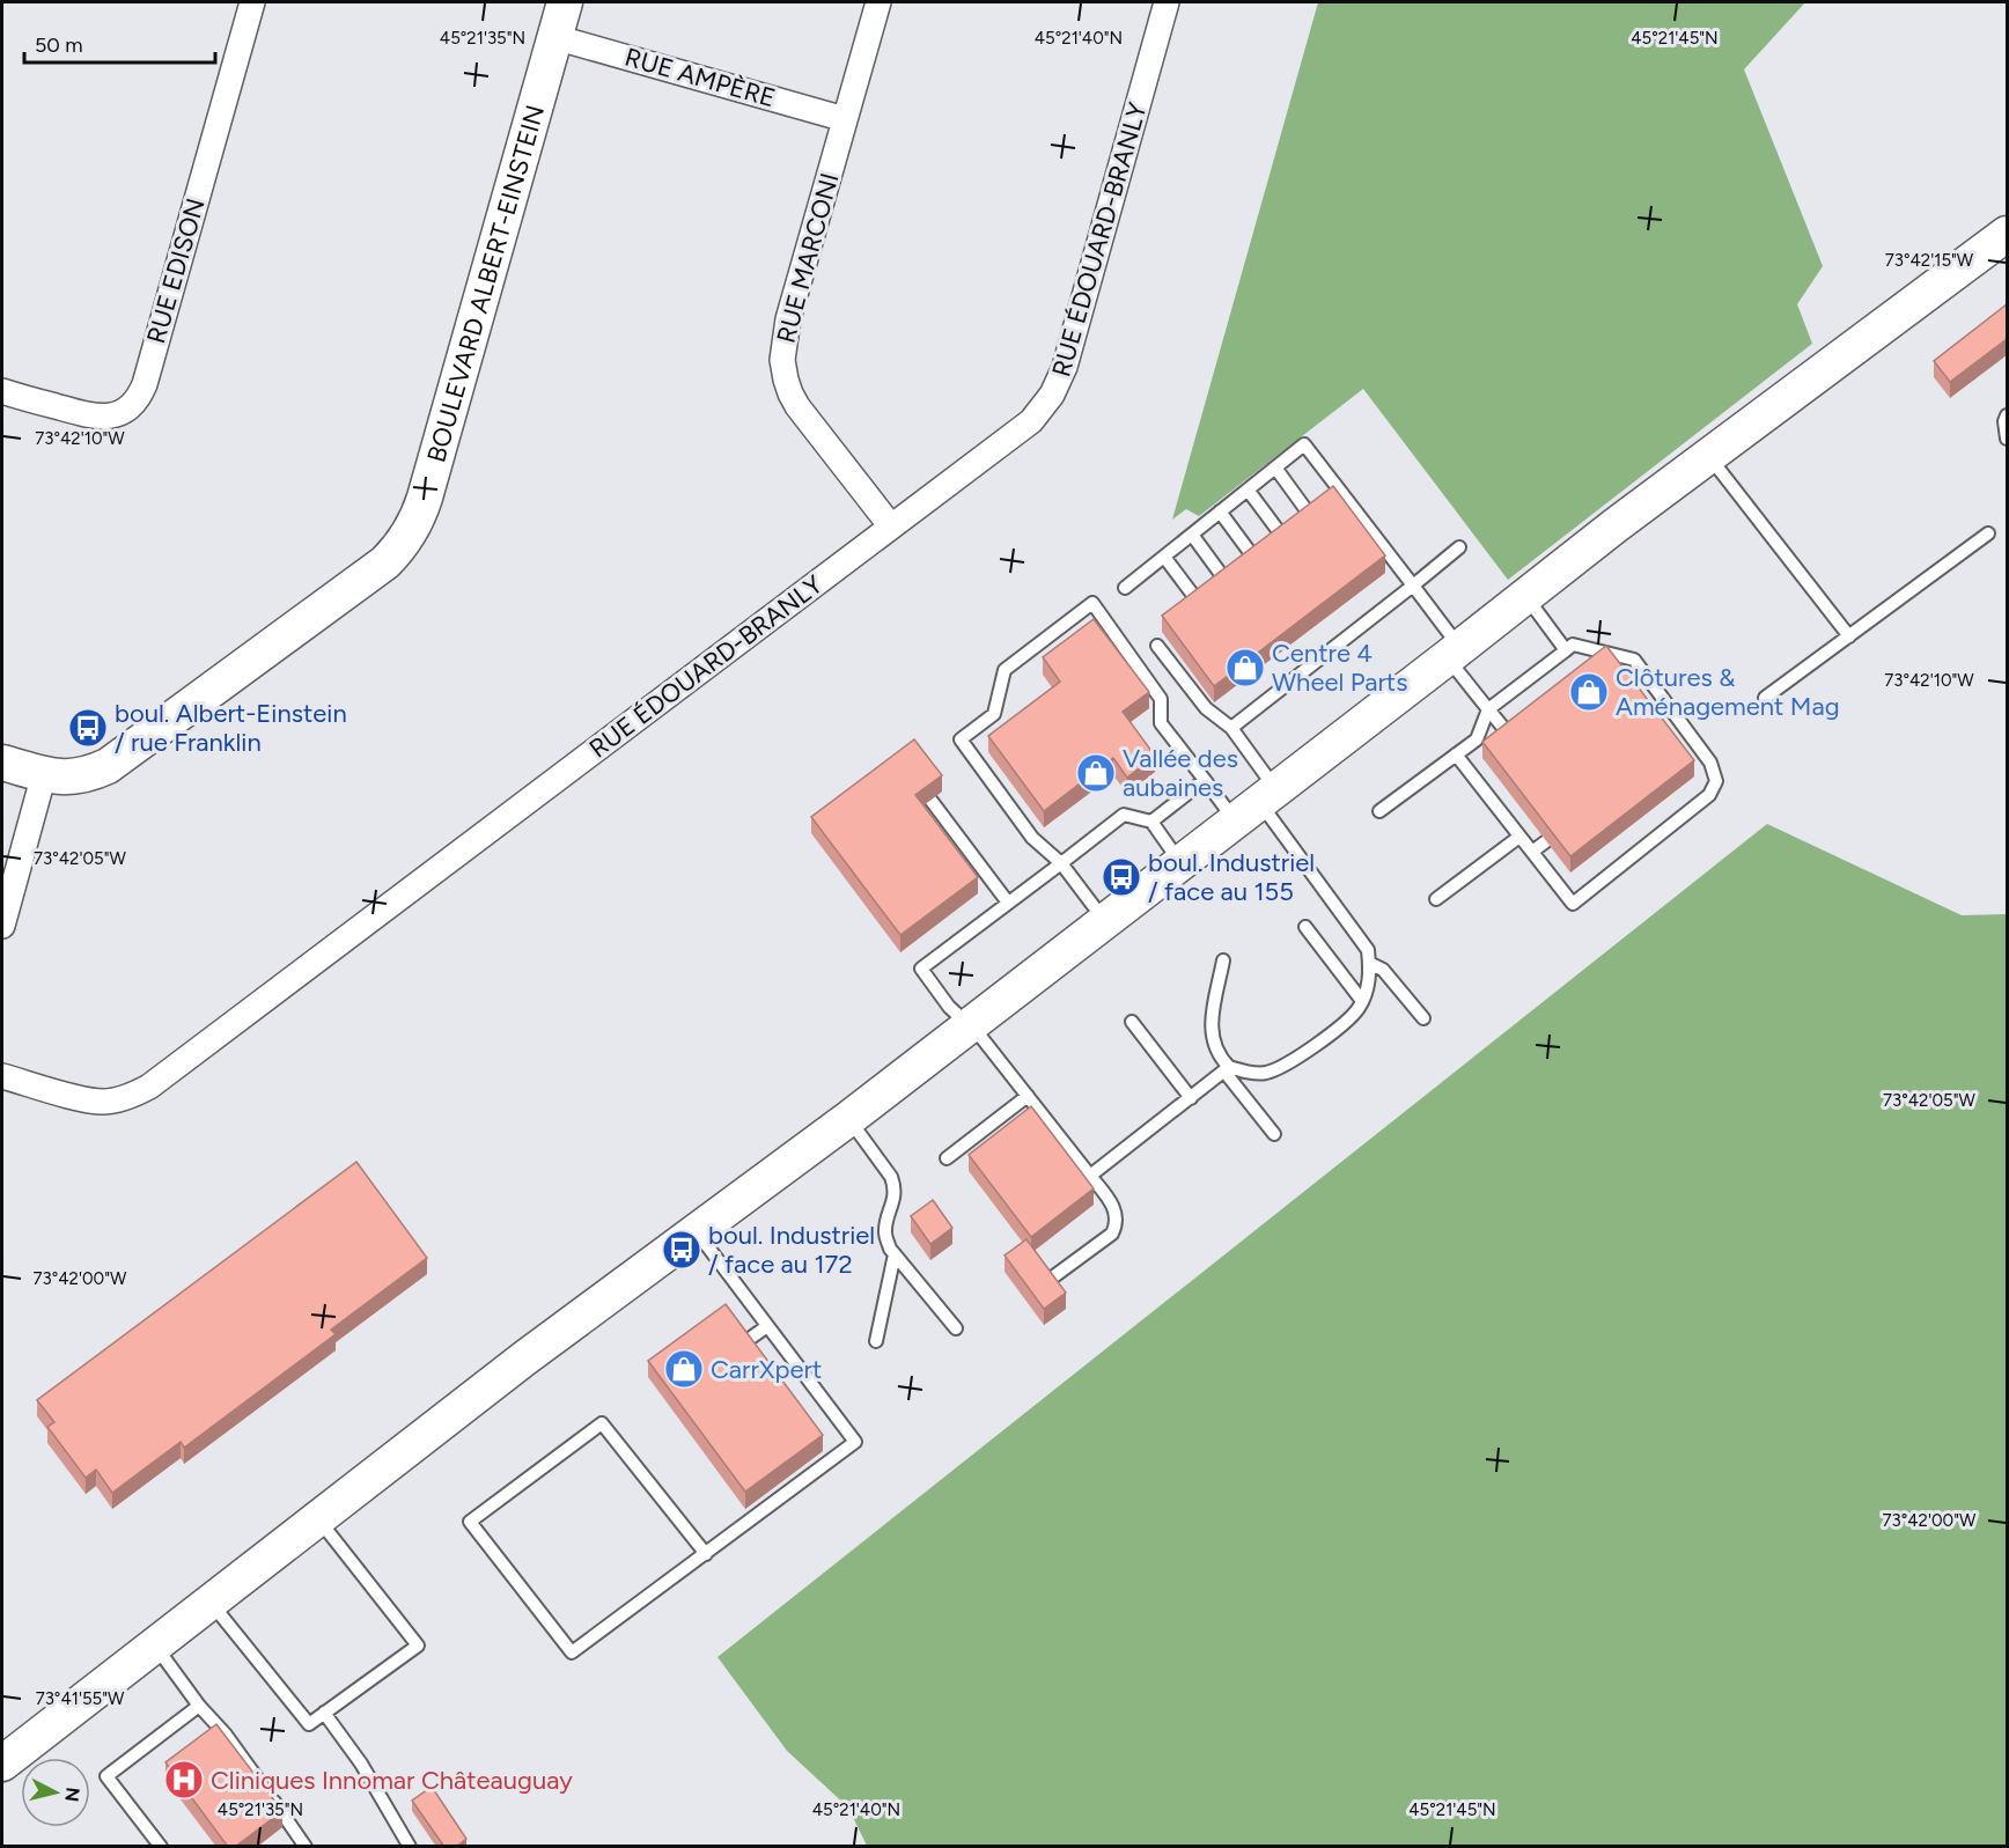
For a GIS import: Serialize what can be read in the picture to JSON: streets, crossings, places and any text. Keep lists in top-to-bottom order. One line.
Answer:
{"streets":{"street":["RUE AMPÈRE","RUE ÉDOUARD-BRANLY","RUE MARCONI","RUE EDISON","BOULEVARD ALBERT-EINSTEIN"]},"crossings":[["RUE AMPÈRE","RUE MARCONI"],["RUE AMPÈRE","BOULEVARD ALBERT-EINSTEIN"],["RUE ÉDOUARD-BRANLY","RUE MARCONI"]],"places":{"shop":["Centre 4 Wheel Parts","Clôtures & Aménagement Mag","Vallée des aubaines","CarrXpert"],"bus stop":["boul. Albert-Einstein / rue Franklin","boul. Industriel / face au 155","boul. Industriel / face au 172"],"hospital":["Cliniques Innomar Châteauguay"]},"scale_bar":"50 m","north":"right","coordinates":["45°21'35\"N","45°21'40\"N","45°21'45\"N","73°42'15\"W","73°42'10\"W","73°42'05\"W","73°42'00\"W","73°41'55\"W"]}
